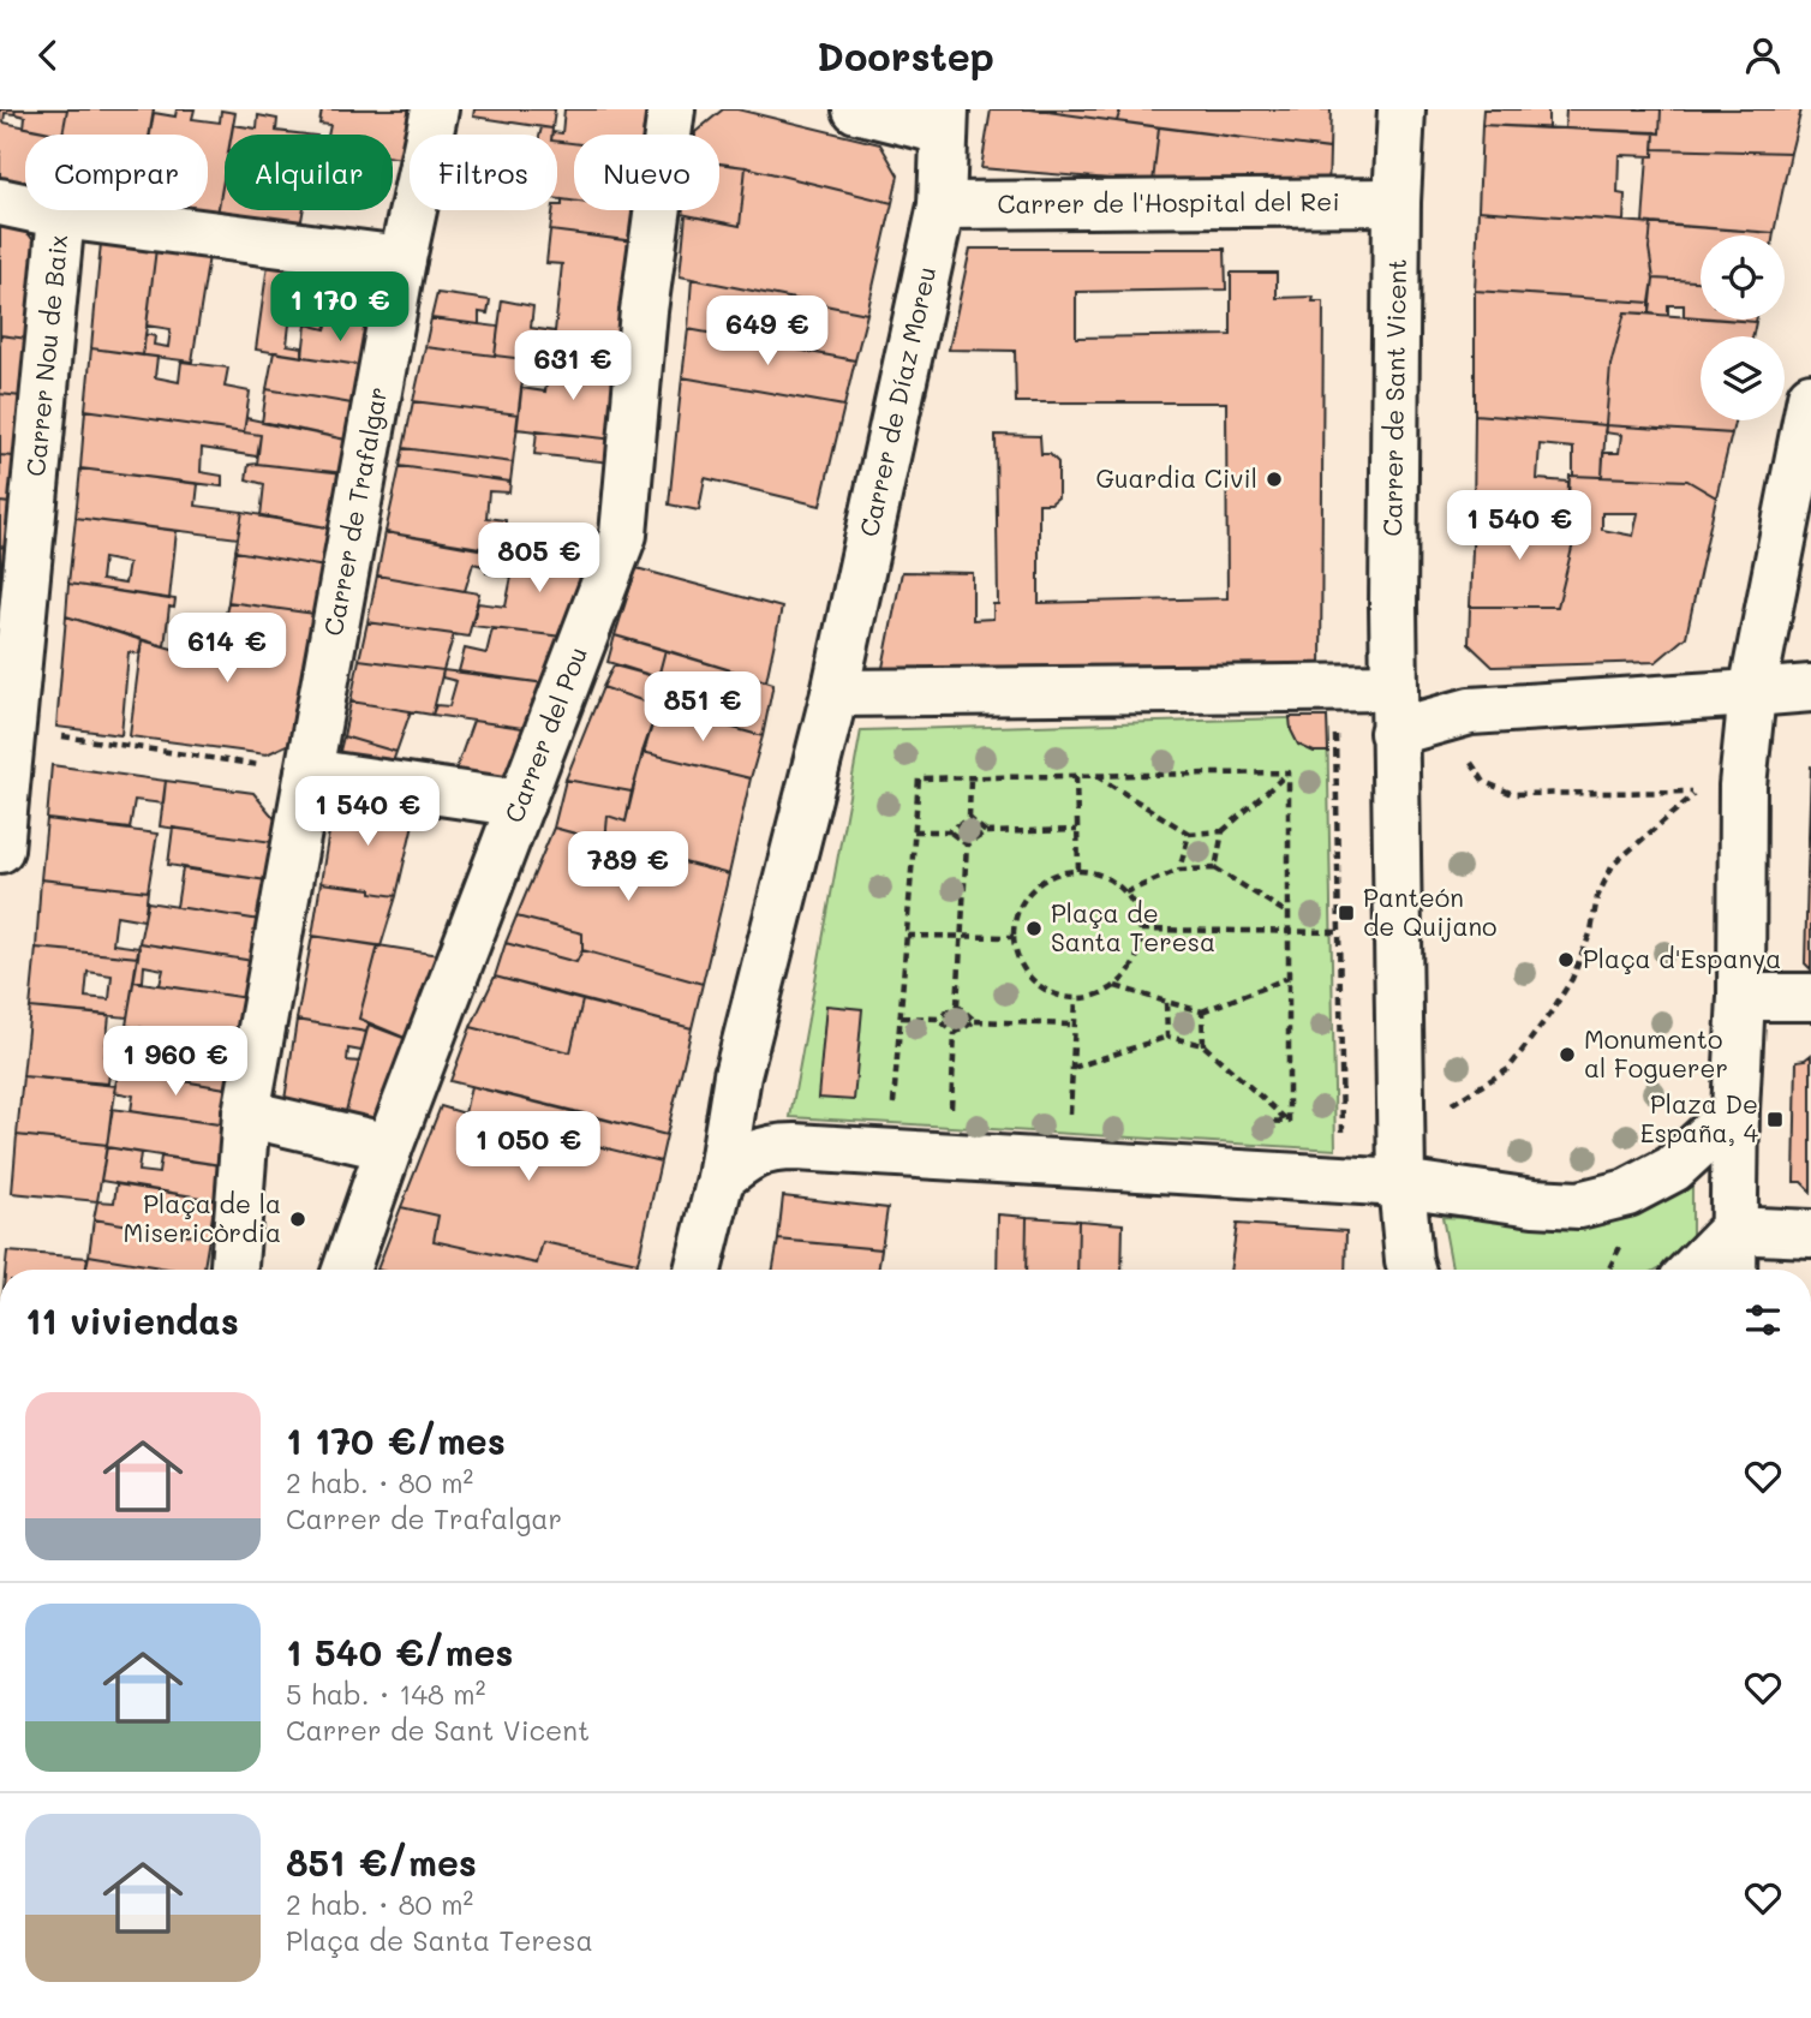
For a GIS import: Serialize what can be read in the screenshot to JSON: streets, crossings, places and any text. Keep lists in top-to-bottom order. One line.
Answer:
{"streets":{"street":["Carrer de l'Hospital del Rei","Carrer Nou de Baix","Carrer de Sant Vicent","Carrer de Díaz Moreu","Carrer de Trafalgar","Carrer del Pou"]},"crossings":[["Carrer de l'Hospital del Rei","Carrer de Sant Vicent"],["Carrer de l'Hospital del Rei","Carrer de Díaz Moreu"]],"places":{"other":["Guardia Civil","Plaça de Santa Teresa","Plaça d'Espanya","Monumento al Foguerer","Plaça de la Misericòrdia"],"transit":["Panteón de Quijano","Plaza De España, 4"]},"page":{"header":"Doorstep","chip":["Comprar","Alquilar","Filtros","Nuevo"],"price":["1 170 €","649 €","631 €","1 540 €","805 €","614 €","851 €","1 540 €","789 €","1 960 €","1 050 €"],"heading":"11 viviendas","list":[{"name":"1 170 €/mes","note":"2 hab. · 80 m² · Carrer de Trafalgar"},{"name":"1 540 €/mes","note":"5 hab. · 148 m² · Carrer de Sant Vicent"},{"name":"851 €/mes","note":"2 hab. · 80 m² · Plaça de Santa Teresa"}]}}
